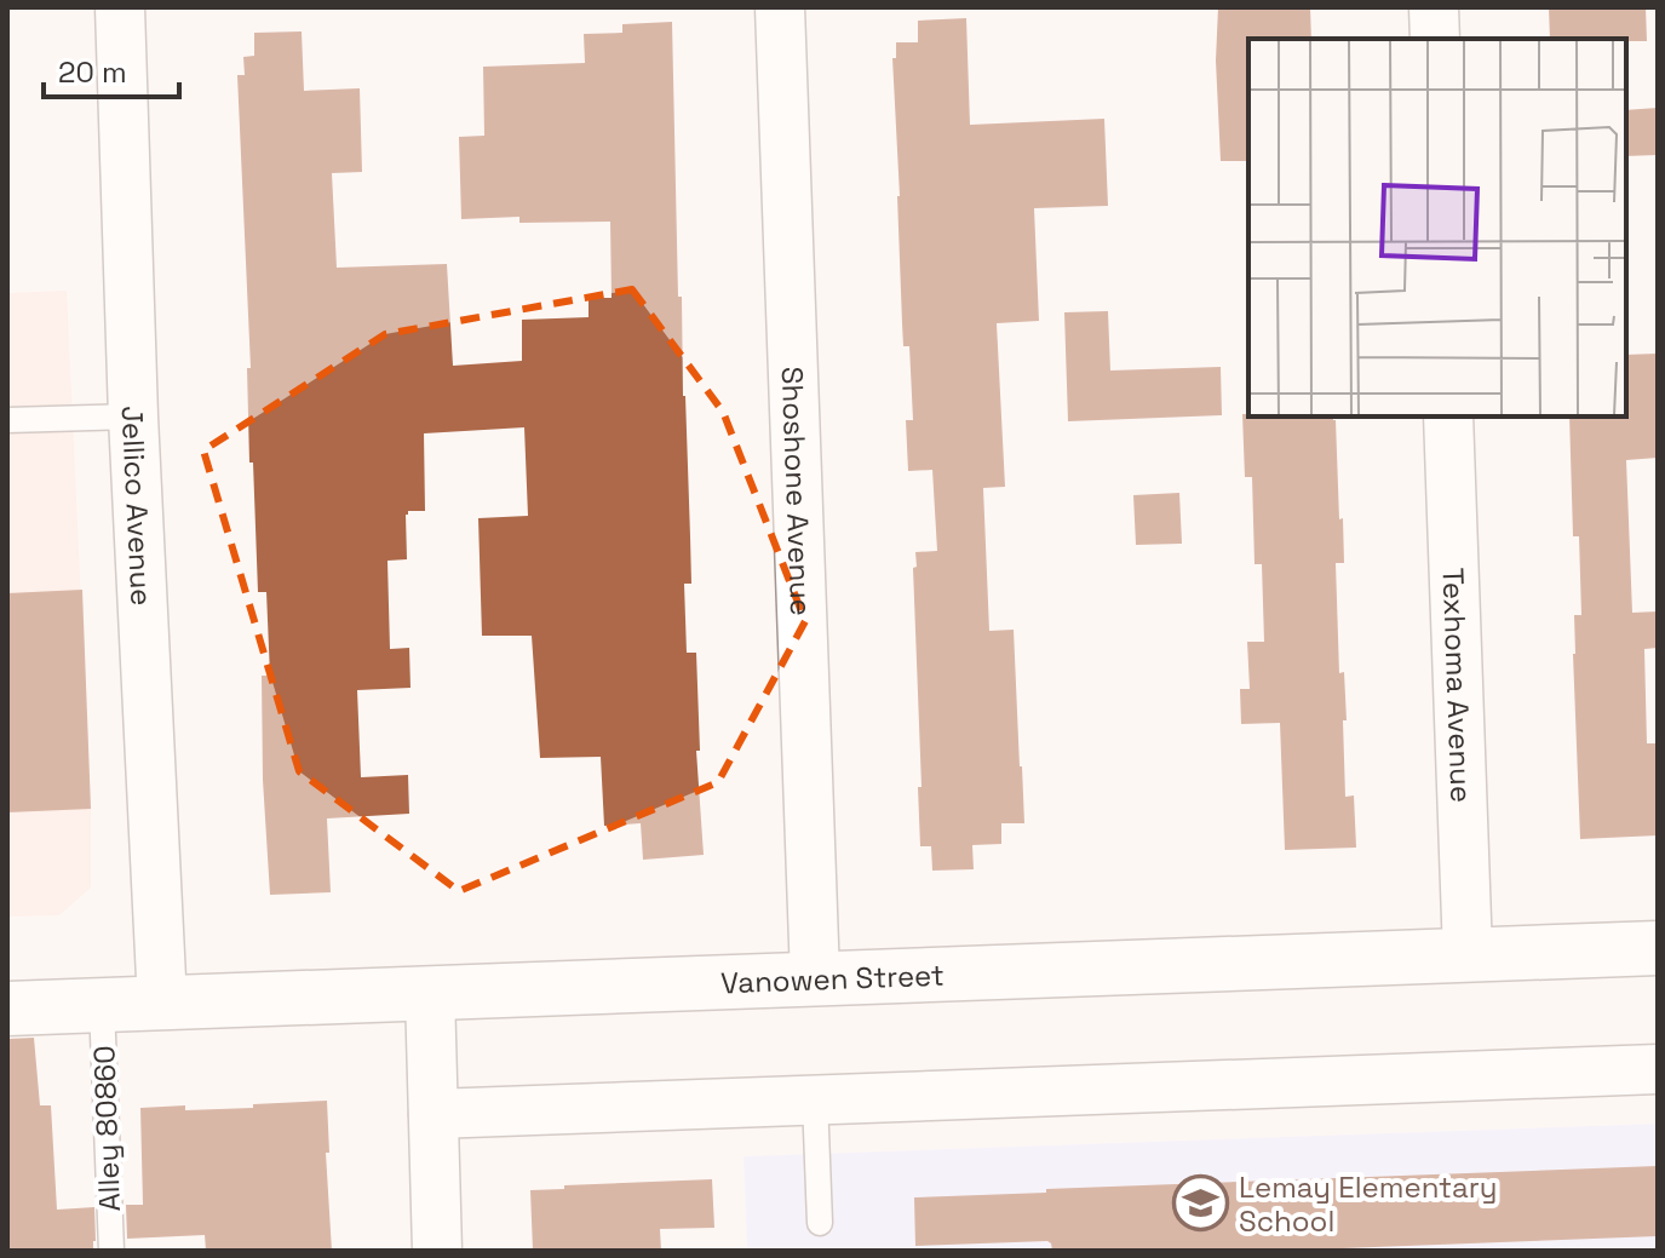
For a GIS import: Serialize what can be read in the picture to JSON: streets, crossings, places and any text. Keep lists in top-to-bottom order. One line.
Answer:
{"streets":{"main road":["Vanowen Street"],"street":["Shoshone Avenue","Jellico Avenue","Texhoma Avenue"],"lane":["Alley 80860"]},"crossings":[["Shoshone Avenue","Vanowen Street"],["Jellico Avenue","Vanowen Street"],["Texhoma Avenue","Vanowen Street"],["Vanowen Street","Alley 80860"]],"places":{"school or university":["Lemay Elementary School"]},"scale_bar":"20 m"}
